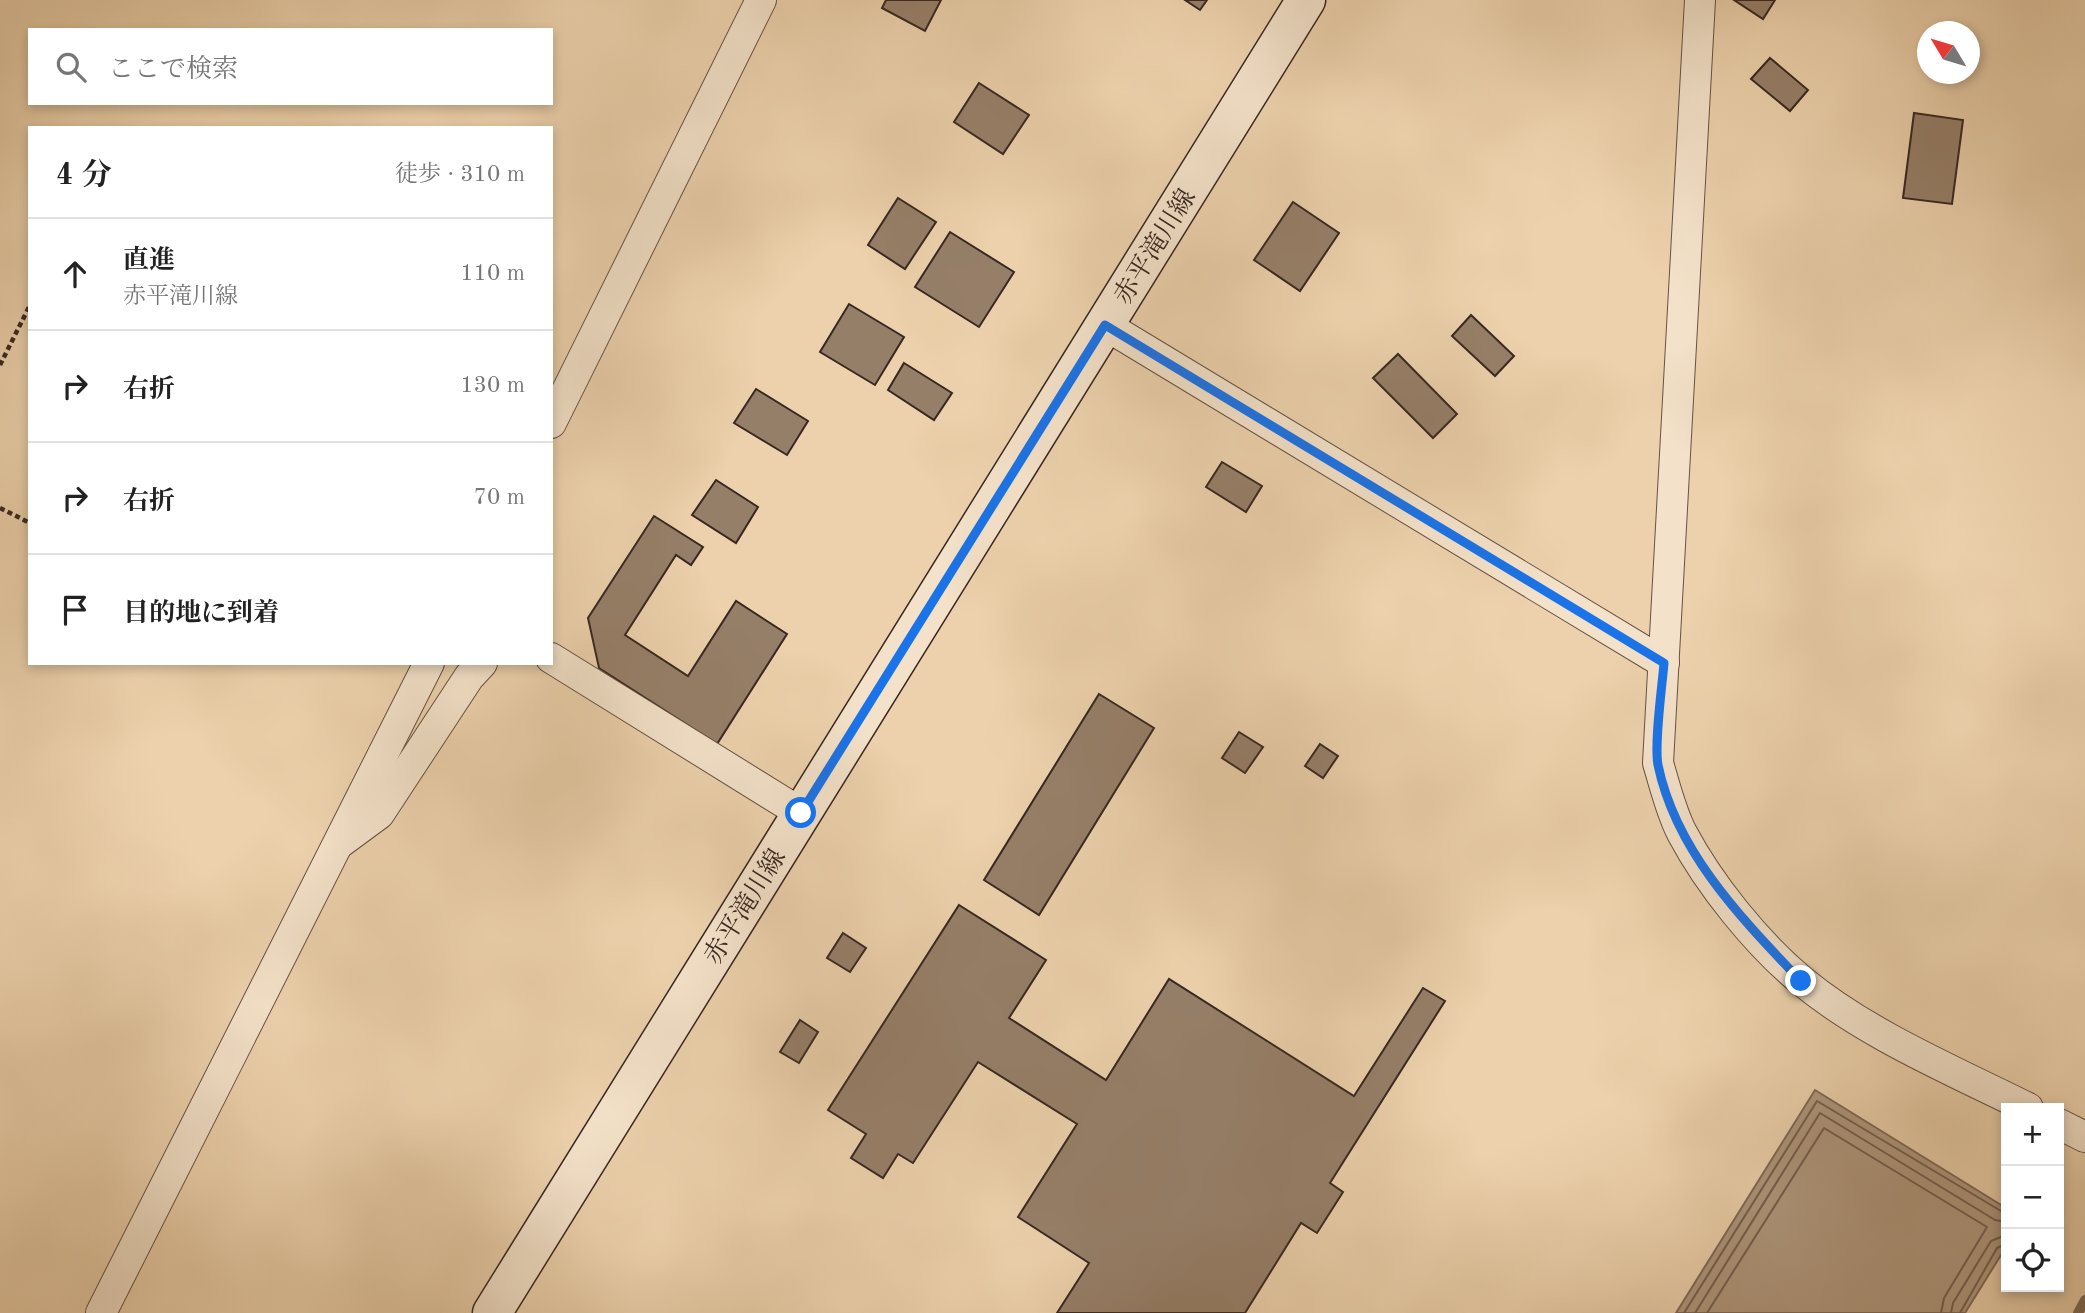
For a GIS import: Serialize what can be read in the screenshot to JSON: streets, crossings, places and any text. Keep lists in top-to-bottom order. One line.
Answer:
{"streets":{"main road":["赤平滝川線"]},"north":"top left","page":{"search":"ここで検索","heading":["4 分","徒歩 · 310 m"],"list":[["直進","赤平滝川線","110 m"],["右折","130 m"],["右折","70 m"],"目的地に到着"],"map_buttons":["+","−"]}}
